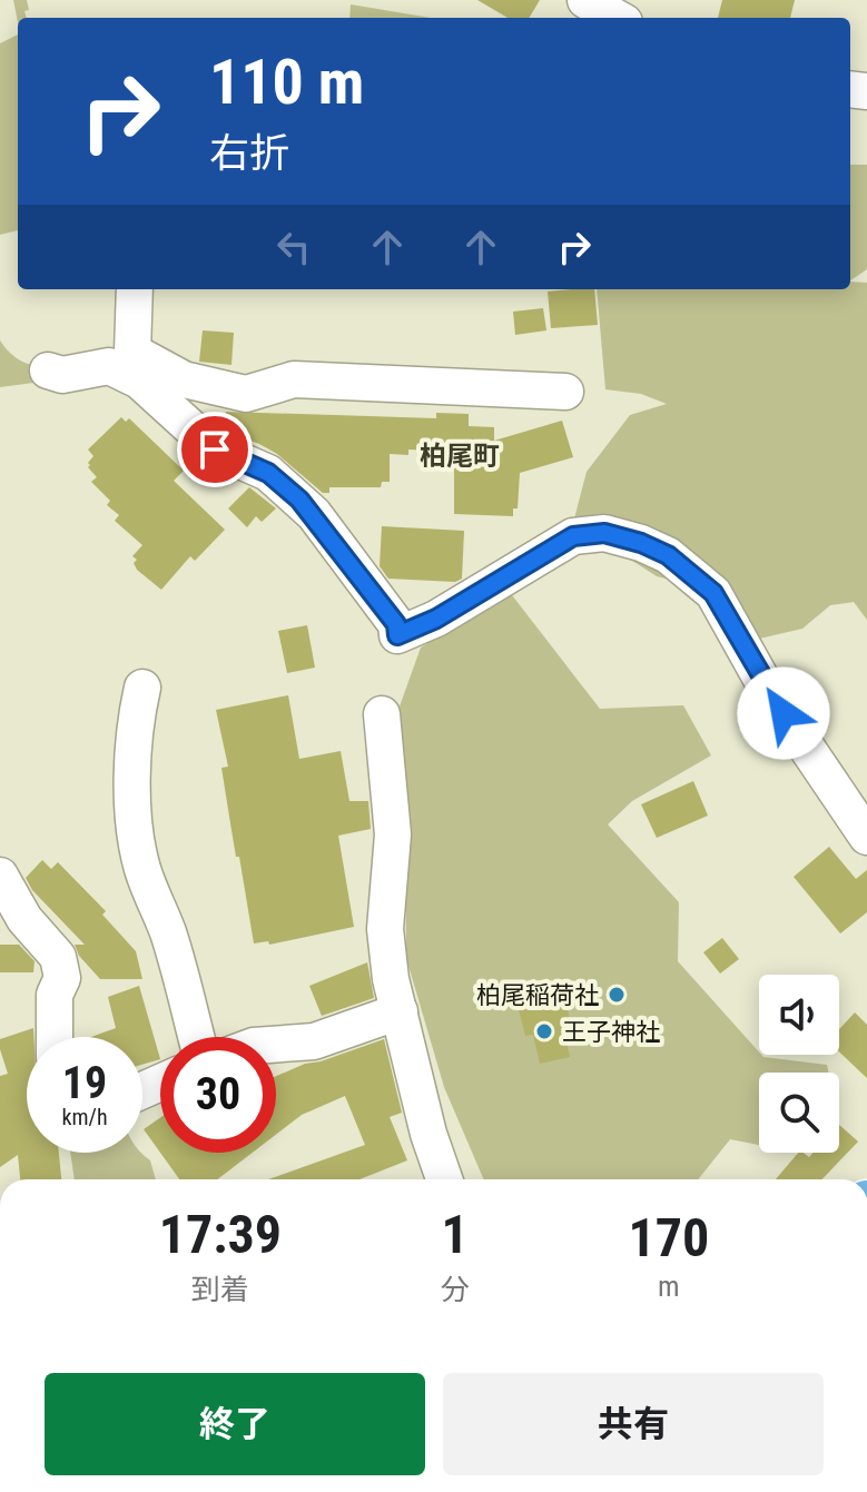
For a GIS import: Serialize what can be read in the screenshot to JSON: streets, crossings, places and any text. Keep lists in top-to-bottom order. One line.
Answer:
{"districts":["柏尾町"],"places":["柏尾稲荷社","王子神社"],"page":{"turn":["110 m","右折"],"speed":"19 km/h","limit":"30","eta":["17:39","到着","1","分","170","m"],"buttons":["終了","共有"]}}
